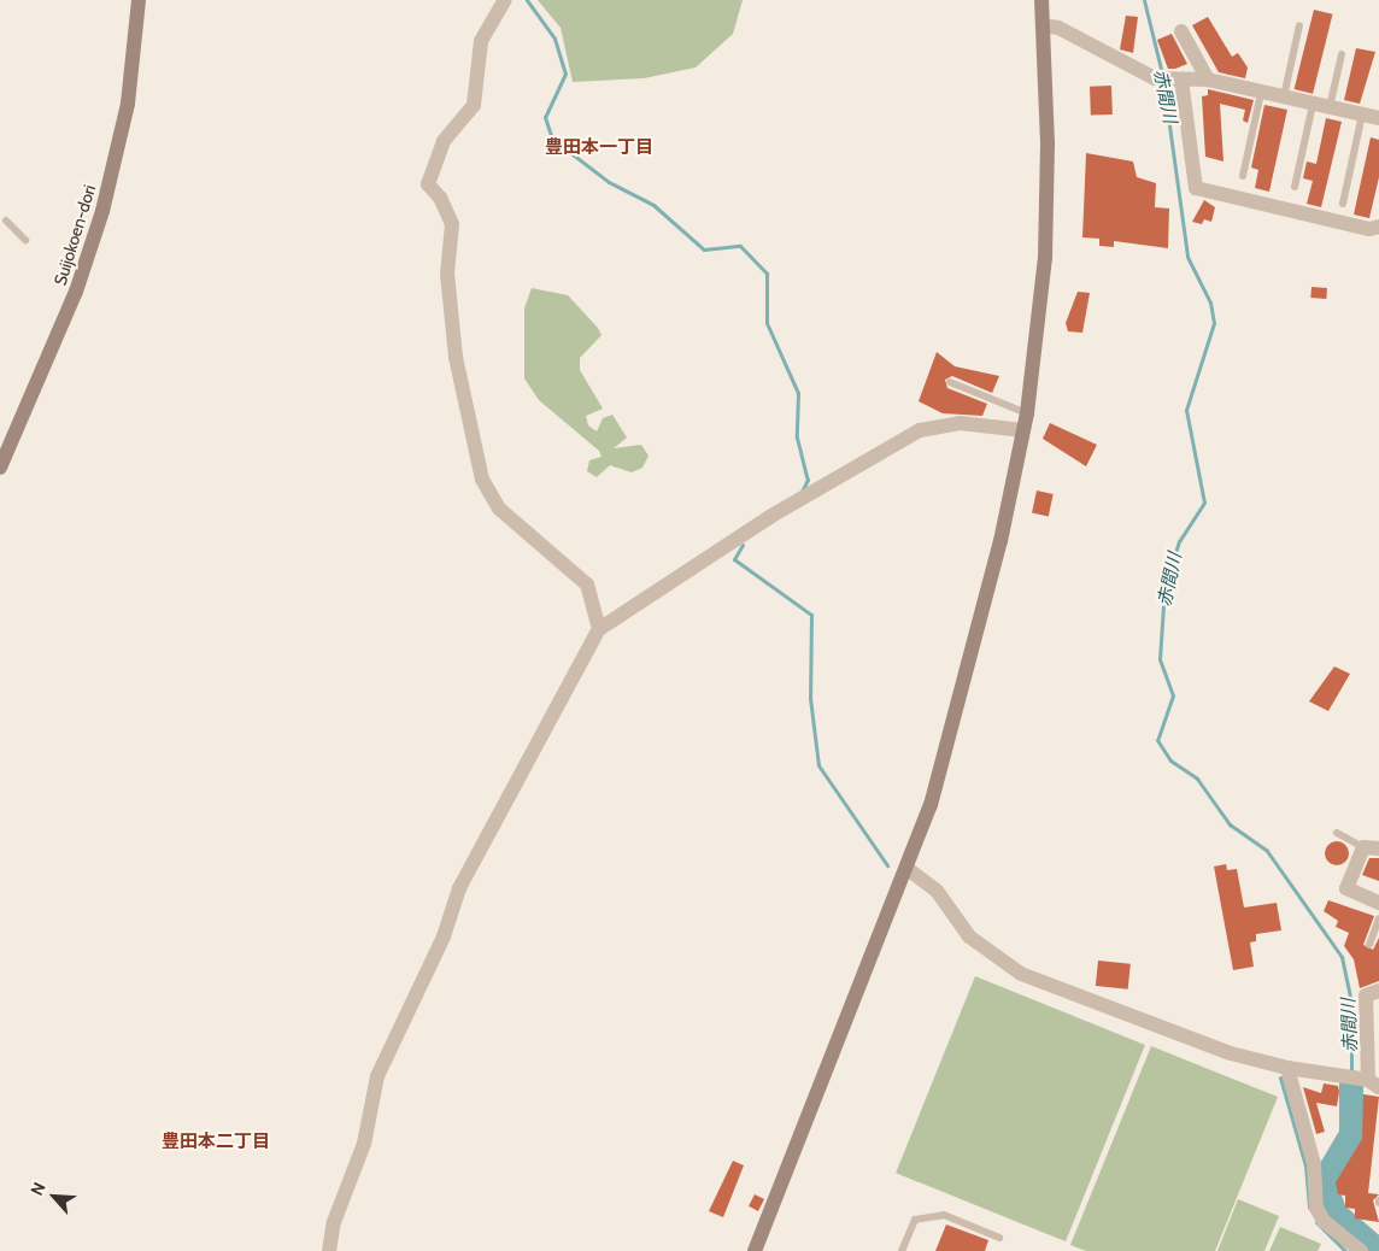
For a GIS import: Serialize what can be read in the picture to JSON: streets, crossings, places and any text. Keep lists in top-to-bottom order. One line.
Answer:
{"streets":{"street":["Suijokoen-dori"]},"districts":["豊田本一丁目","豊田本二丁目"],"water":["赤間川"],"north":"top left"}
